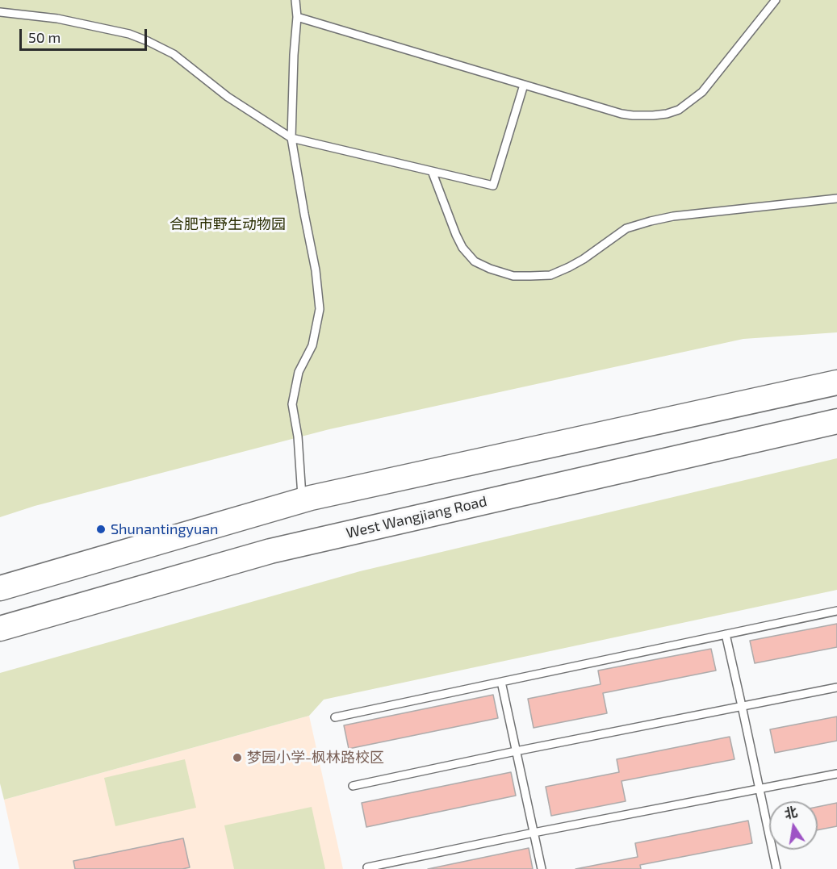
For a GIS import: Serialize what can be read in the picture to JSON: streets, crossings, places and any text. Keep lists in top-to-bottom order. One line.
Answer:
{"streets":{"main road":["West Wangjiang Road"]},"parks":["合肥市野生动物园"],"places":["Shunantingyuan","梦园小学-枫林路校区"],"scale_bar":"50 m","north":"top"}
